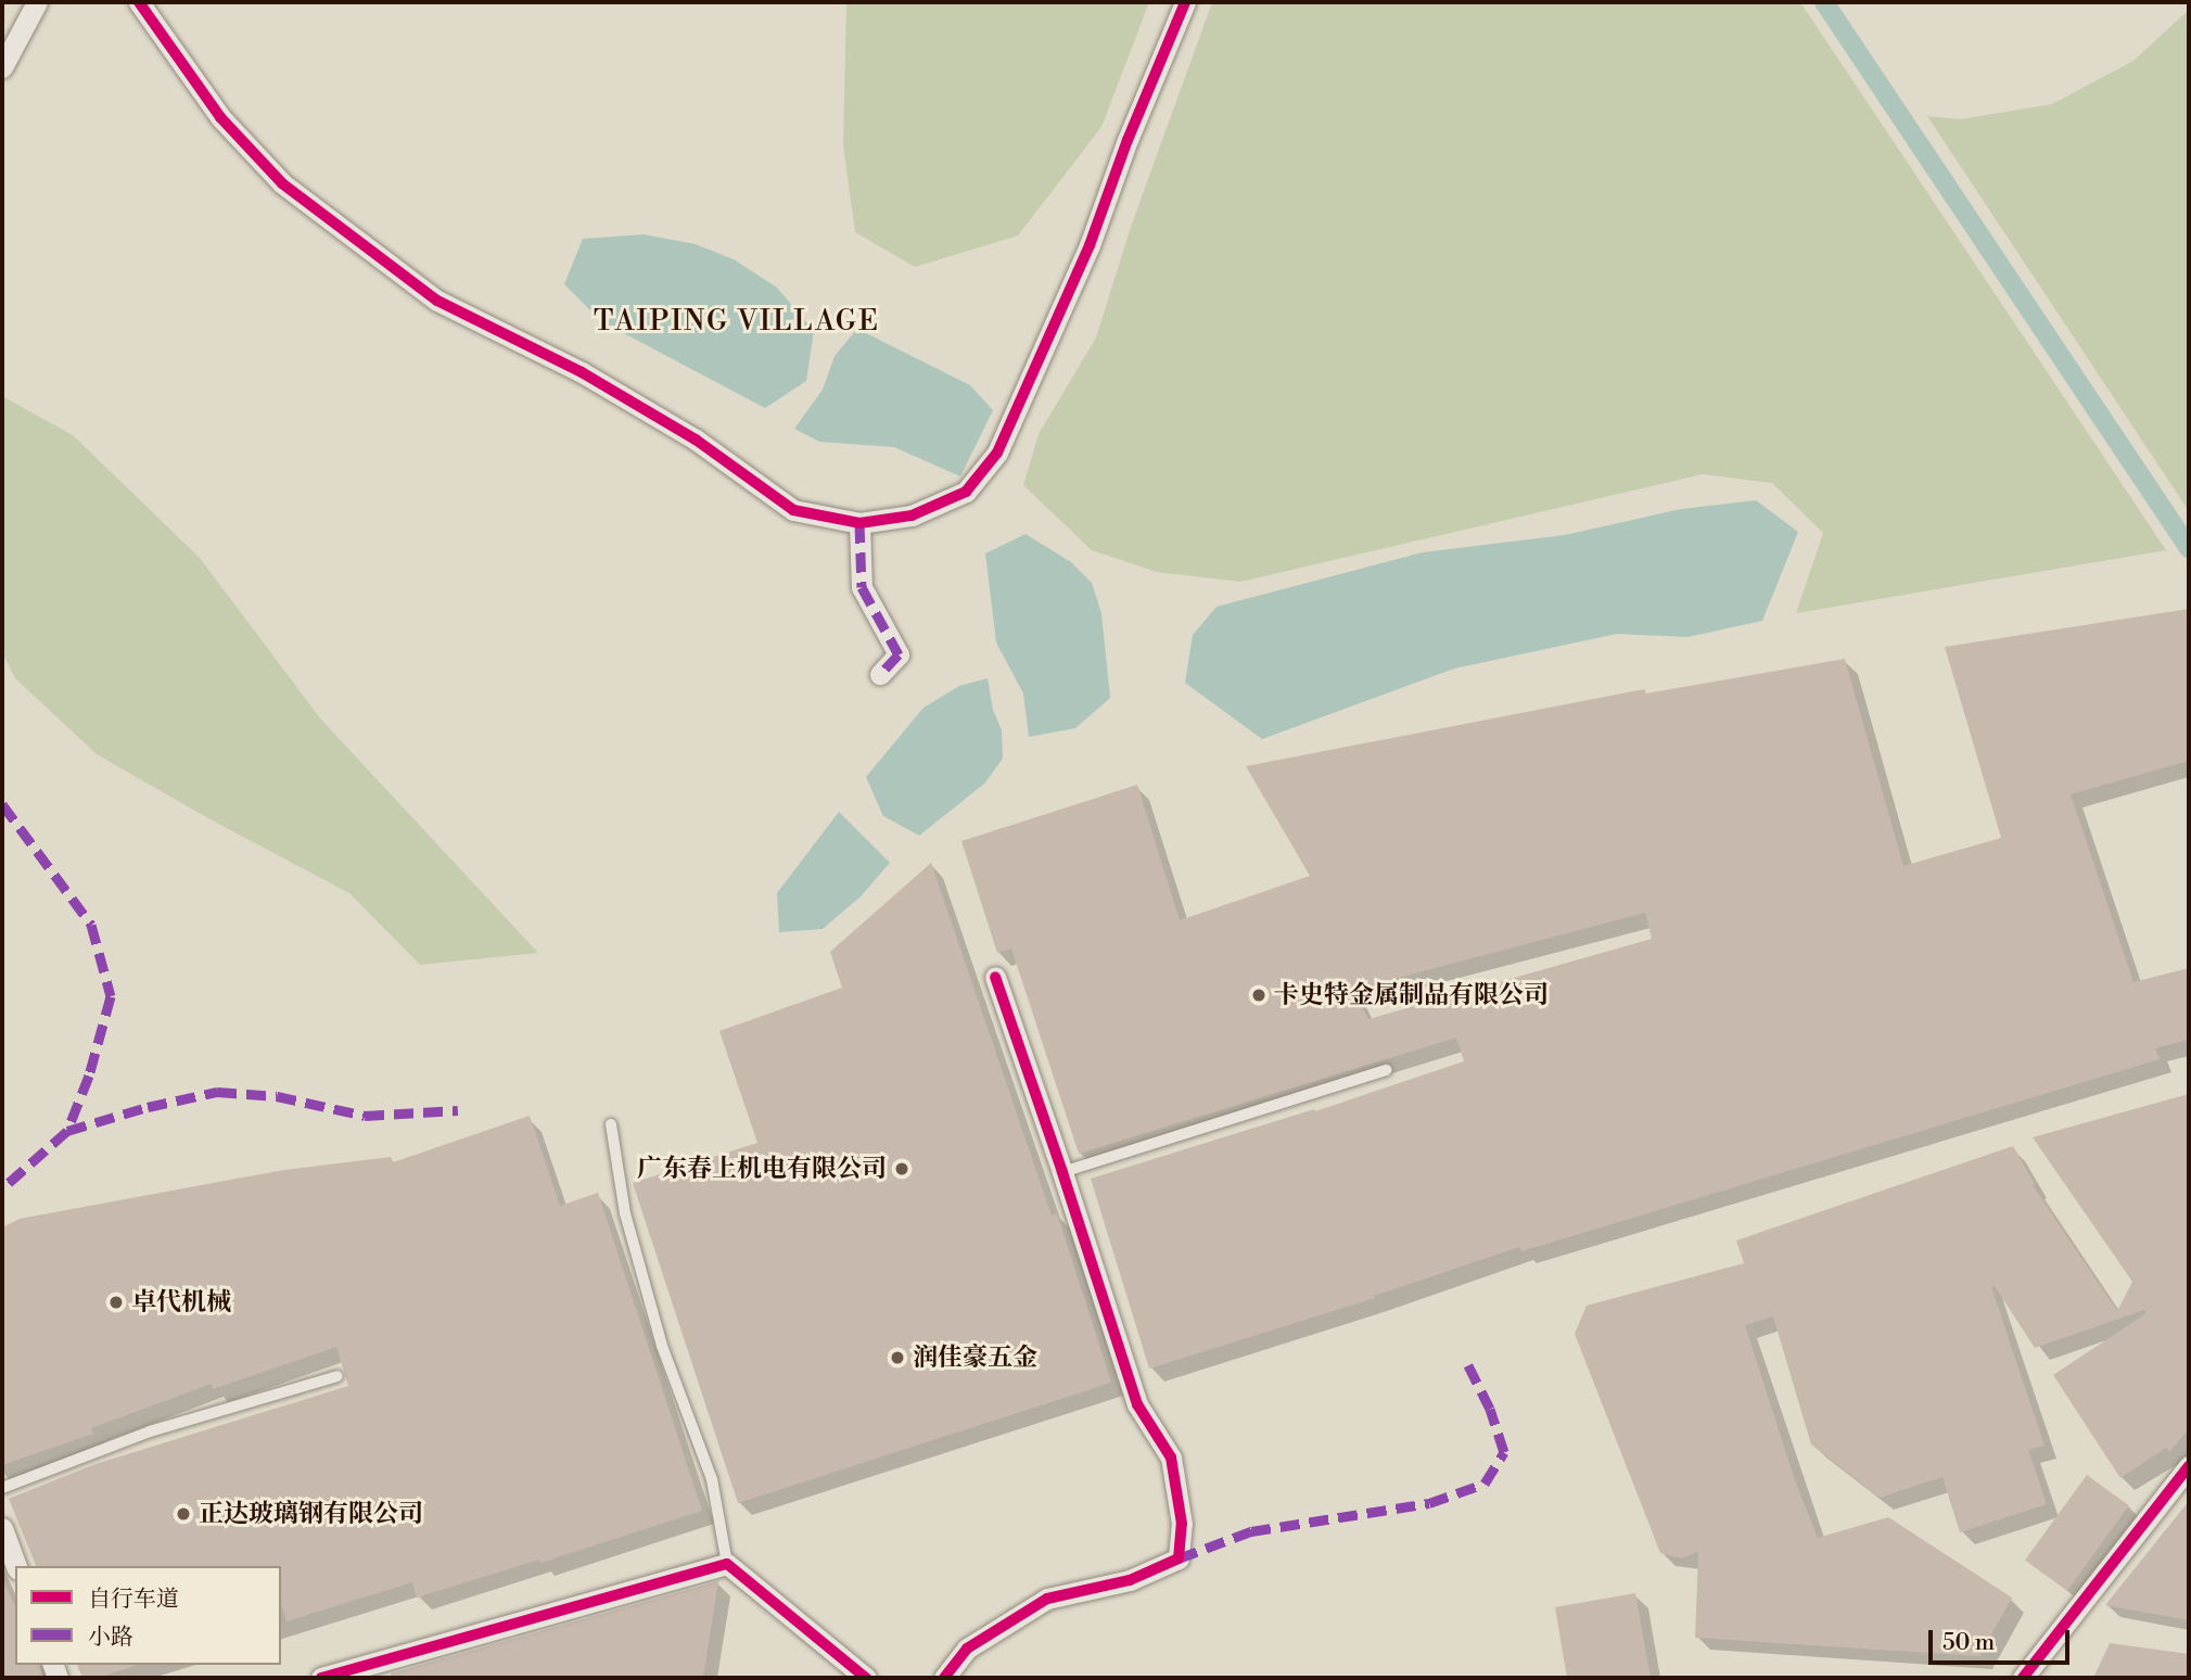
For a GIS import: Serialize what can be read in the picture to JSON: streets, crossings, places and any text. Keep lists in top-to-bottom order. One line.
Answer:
{"districts":["TAIPING VILLAGE"],"places":["卡史特金属制品有限公司","广东春上机电有限公司","卓代机械","润佳豪五金","正达玻璃钢有限公司"],"legend":["自行车道","小路"],"scale_bar":"50 m"}
